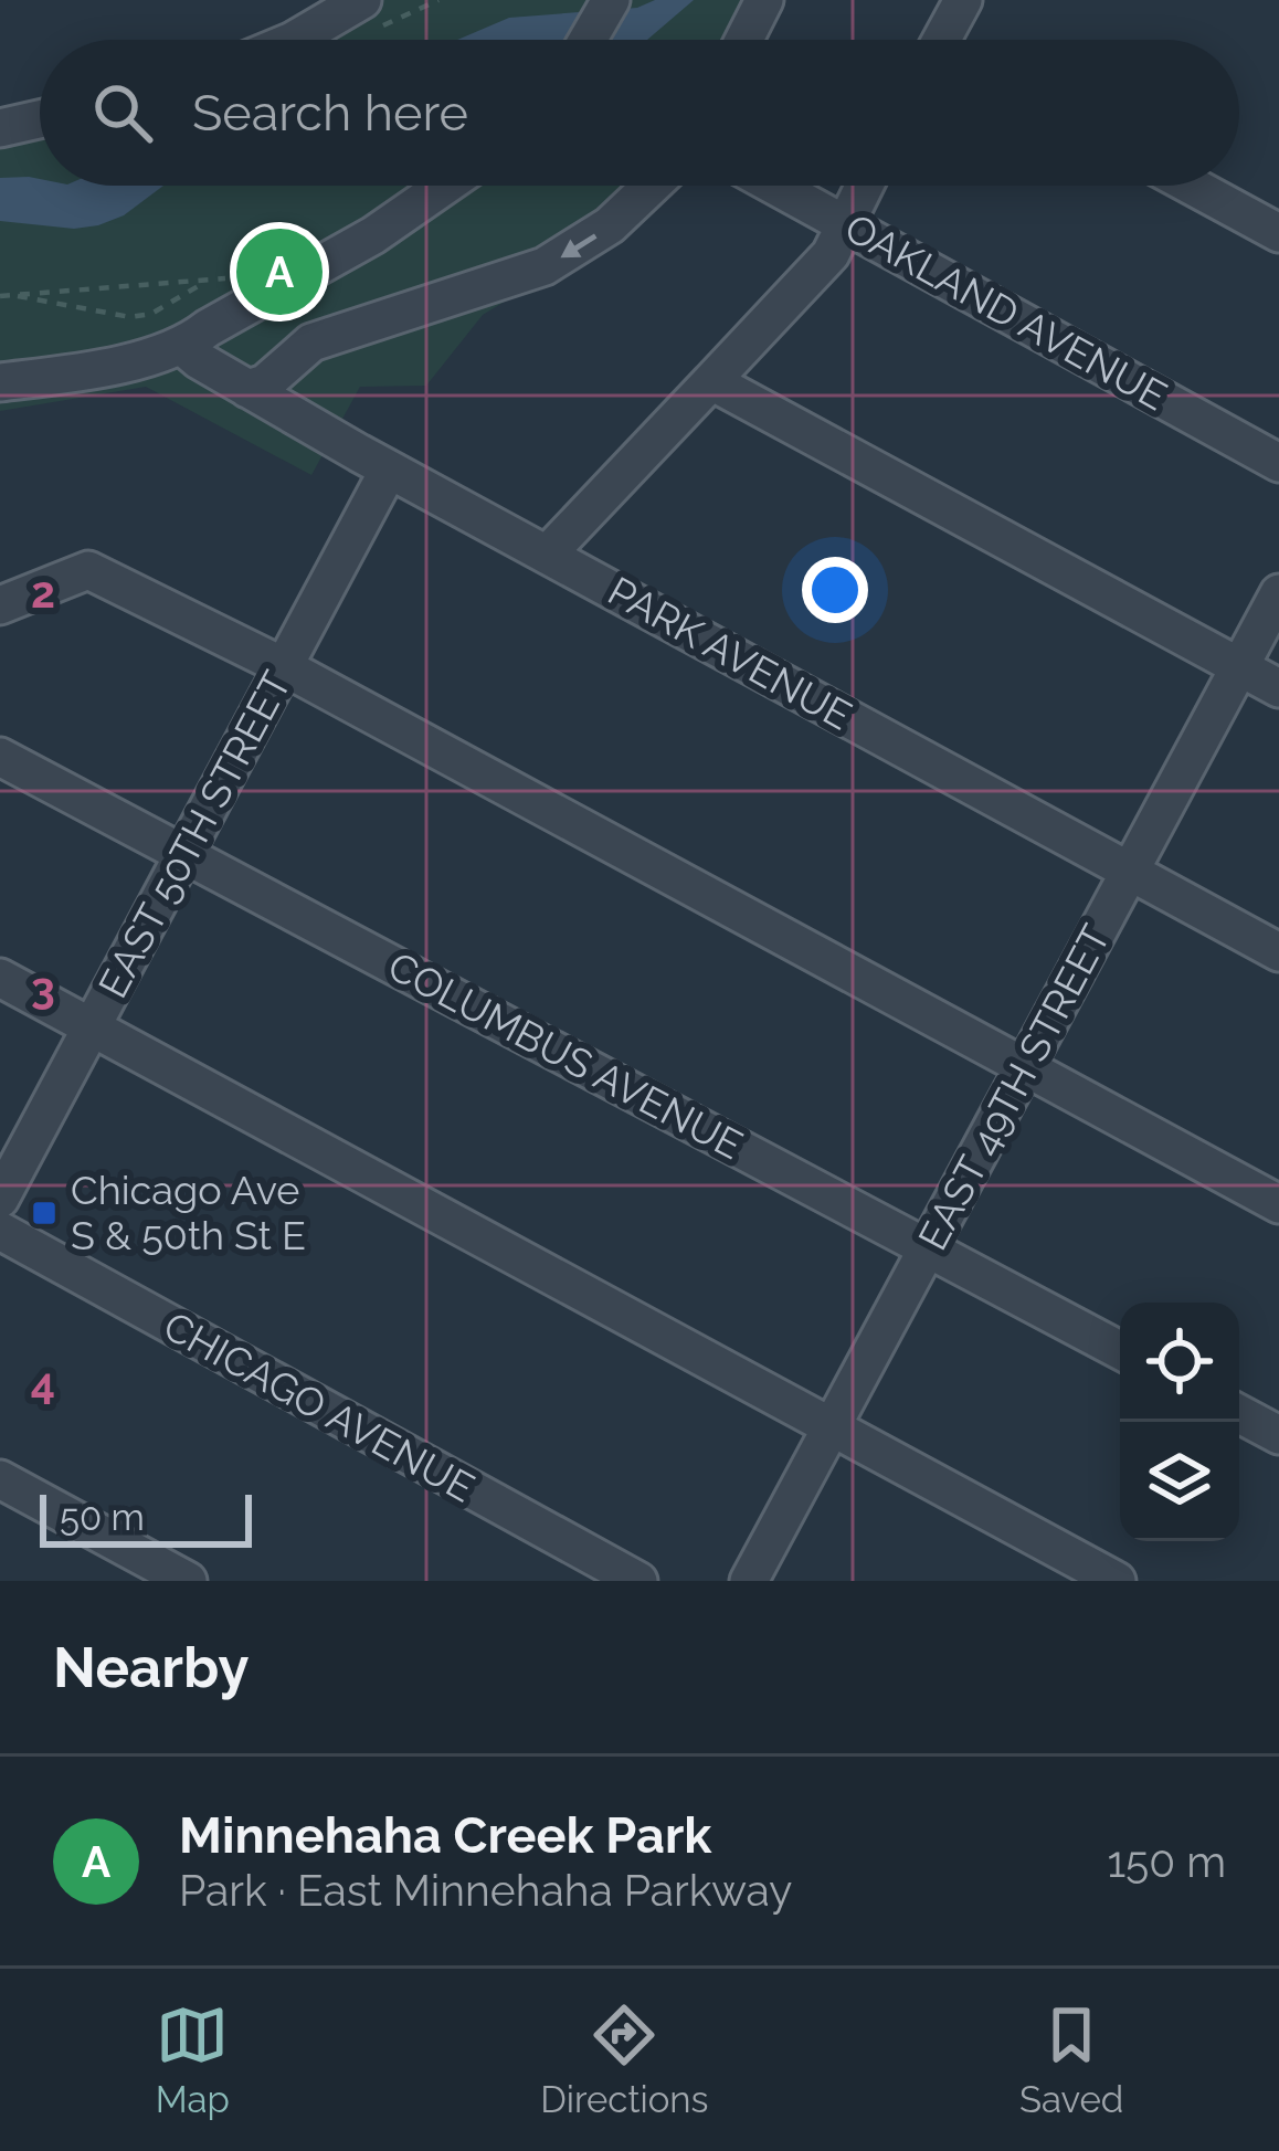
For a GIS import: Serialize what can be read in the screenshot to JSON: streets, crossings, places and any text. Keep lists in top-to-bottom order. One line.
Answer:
{"streets":{"street":["OAKLAND AVENUE","PARK AVENUE","EAST 50TH STREET","COLUMBUS AVENUE","EAST 49TH STREET","CHICAGO AVENUE"]},"crossings":[["PARK AVENUE","EAST 50TH STREET"],["PARK AVENUE","EAST 49TH STREET"],["EAST 50TH STREET","COLUMBUS AVENUE"],["COLUMBUS AVENUE","EAST 49TH STREET"]],"places":{"transit":["Chicago Ave S & 50th St E"]},"scale_bar":"50 m","page":{"search":"Search here","pins":"A","scale":"50 m","heading":"Nearby","list":[{"mark":"A","name":"Minnehaha Creek Park","note":"Park · East Minnehaha Parkway","value":"150 m"}],"nav":["Map","Directions","Saved"]},"grid":{"rows":["2","3","4"]}}
